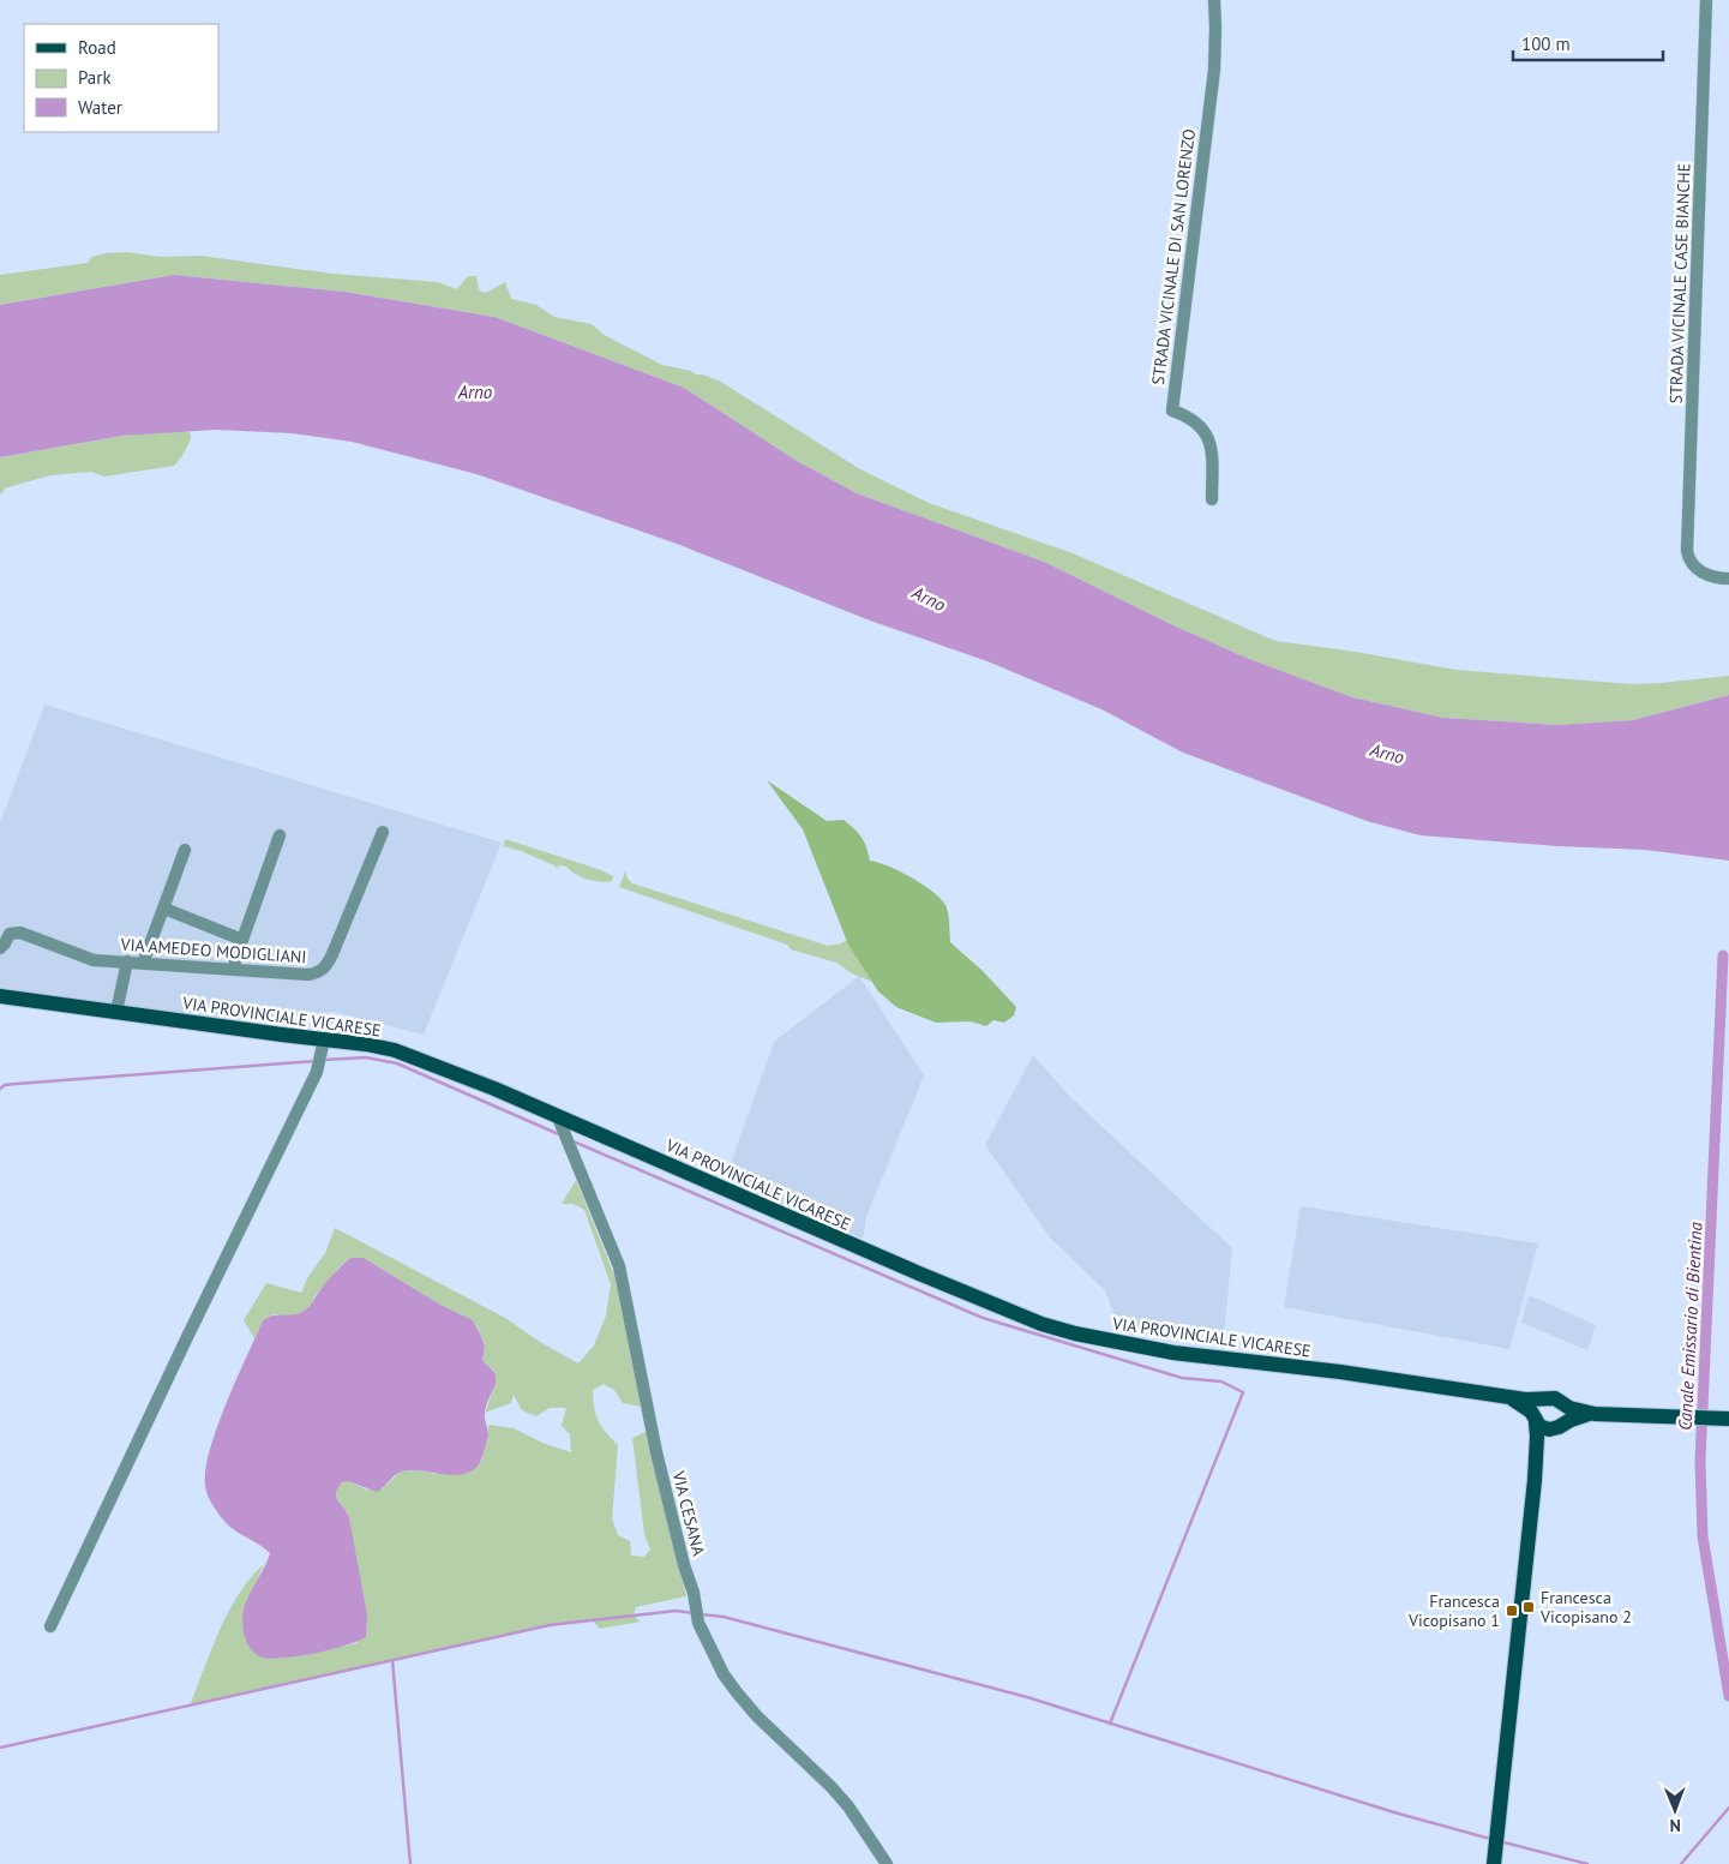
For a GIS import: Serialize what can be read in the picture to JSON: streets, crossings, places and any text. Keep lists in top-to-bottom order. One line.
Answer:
{"streets":{"main road":["VIA PROVINCIALE VICARESE"],"street":["STRADA VICINALE DI SAN LORENZO","STRADA VICINALE CASE BIANCHE","VIA AMEDEO MODIGLIANI","VIA CESANA"]},"crossings":[["VIA PROVINCIALE VICARESE","VIA CESANA"]],"water":["Arno","Canale Emissario di Bientina"],"places":{"transit":["Francesca Vicopisano 2","Francesca Vicopisano 1"]},"legend":["Road","Park","Water"],"scale_bar":"100 m","north":"bottom"}
